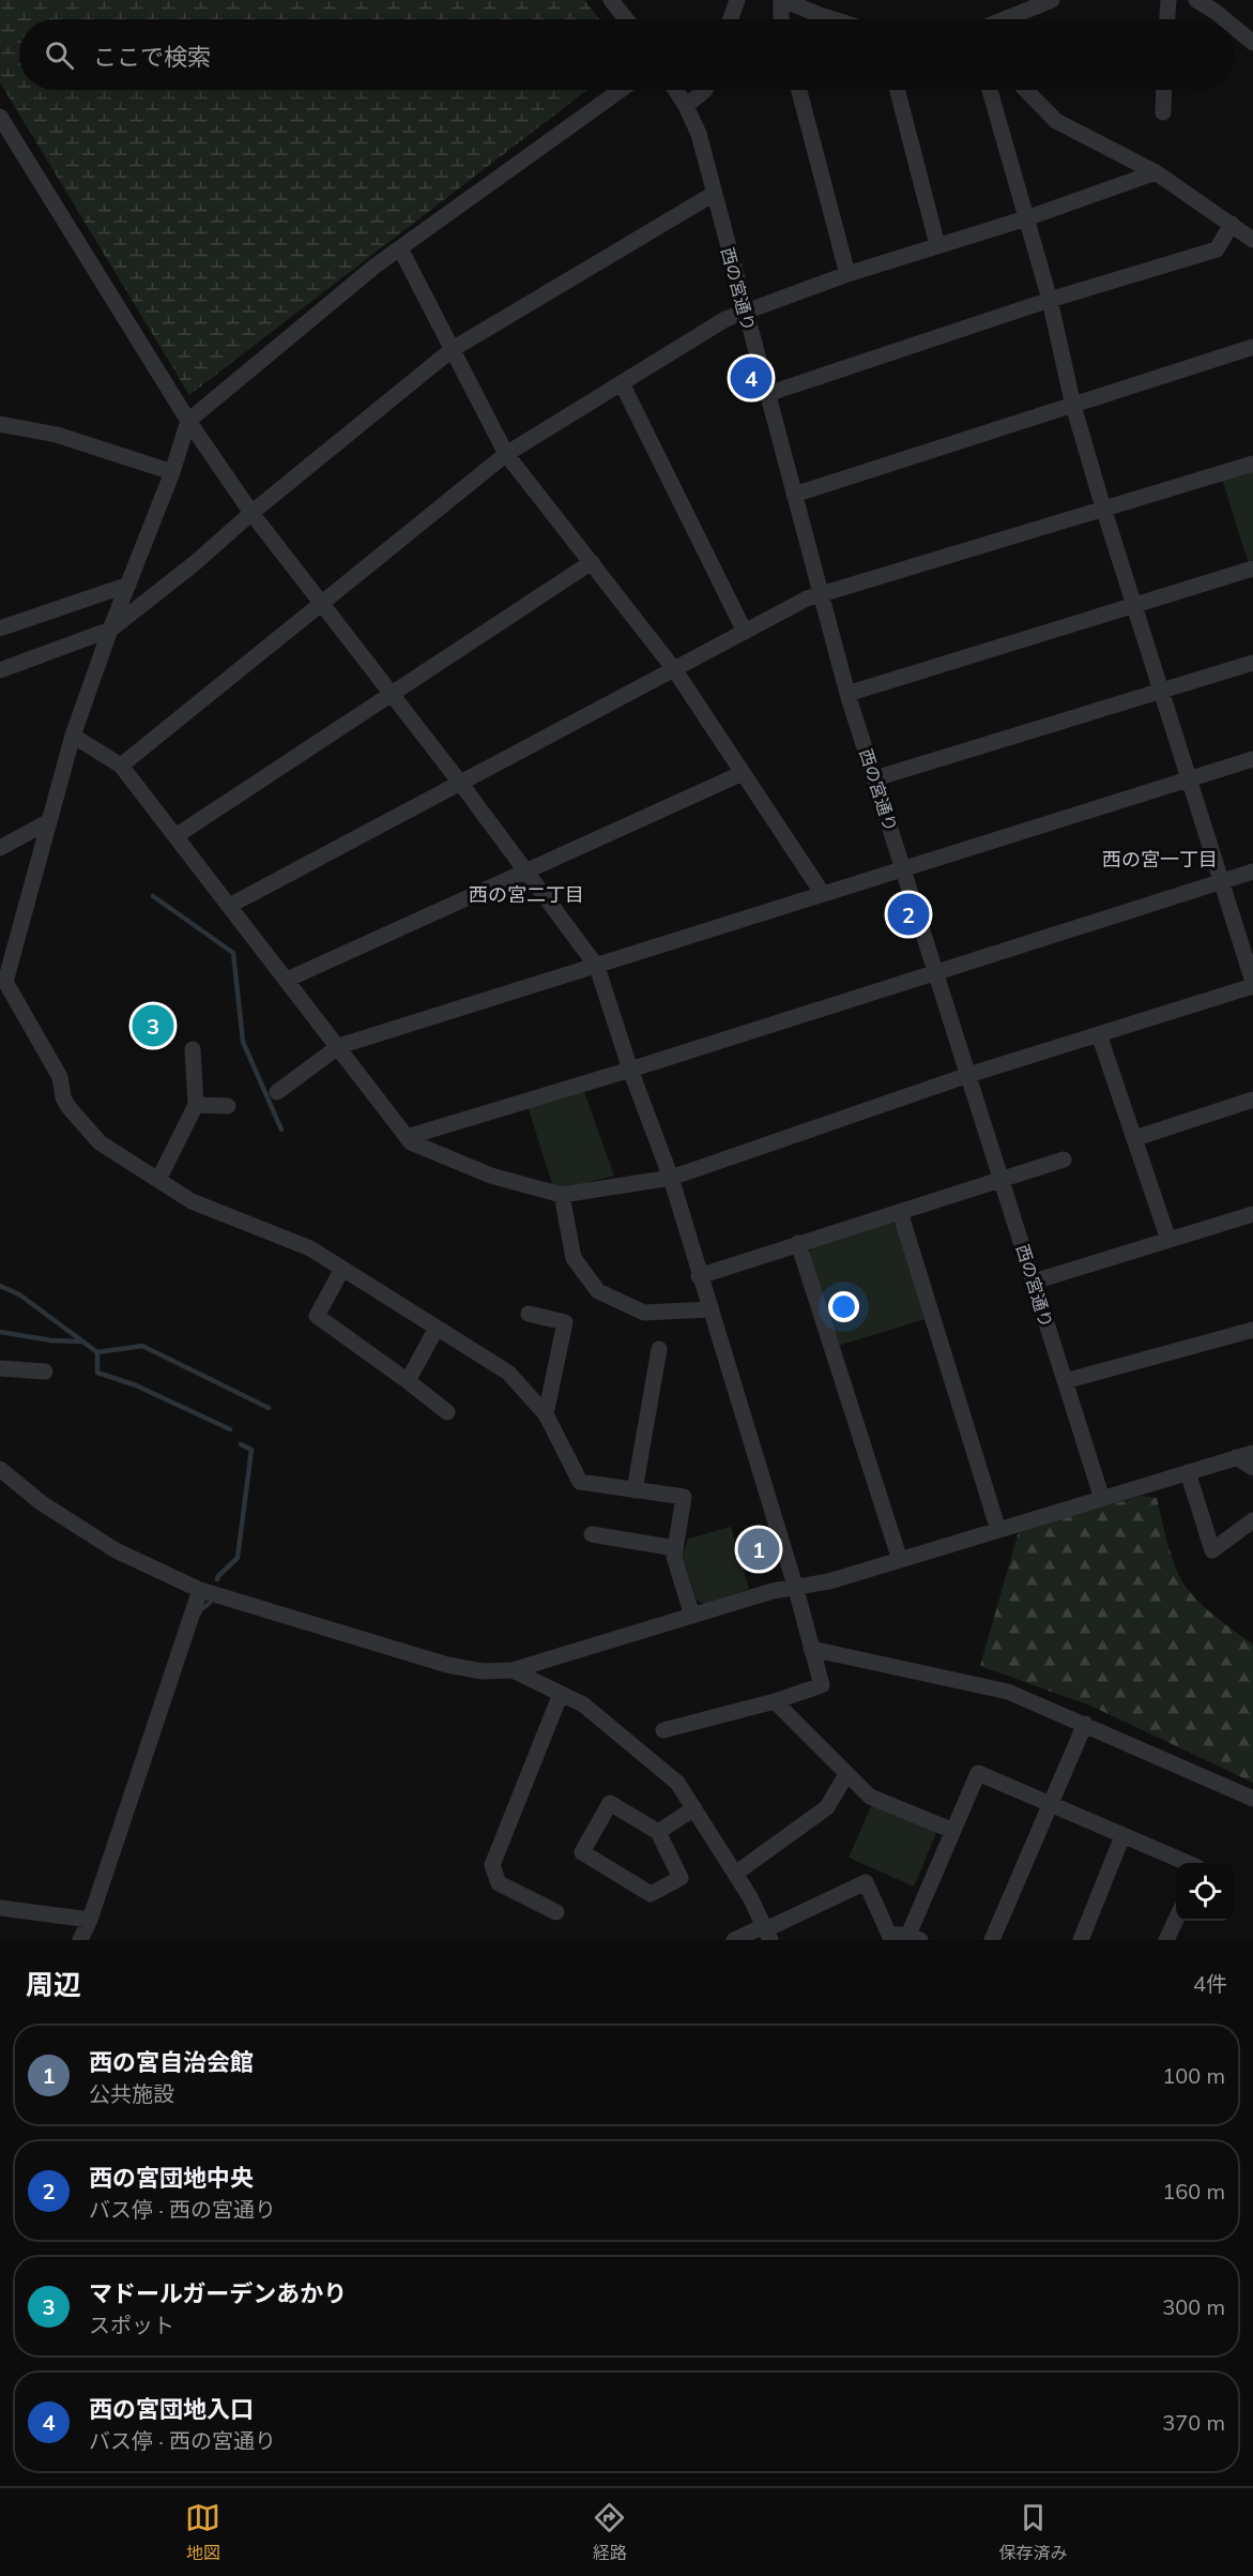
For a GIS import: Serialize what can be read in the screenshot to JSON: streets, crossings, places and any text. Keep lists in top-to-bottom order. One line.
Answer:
{"streets":{"street":["西の宮通り"]},"districts":["西の宮一丁目","西の宮二丁目"],"page":{"search":"ここで検索","pins":["4","2","3","1"],"heading":["周辺","4件"],"list":[{"mark":"1","name":"西の宮自治会館","note":"公共施設","value":"100 m"},{"mark":"2","name":"西の宮団地中央","note":"バス停 · 西の宮通り","value":"160 m"},{"mark":"3","name":"マドールガーデンあかり","note":"スポット","value":"300 m"},{"mark":"4","name":"西の宮団地入口","note":"バス停 · 西の宮通り","value":"370 m"}],"nav":["地図","経路","保存済み"]}}
